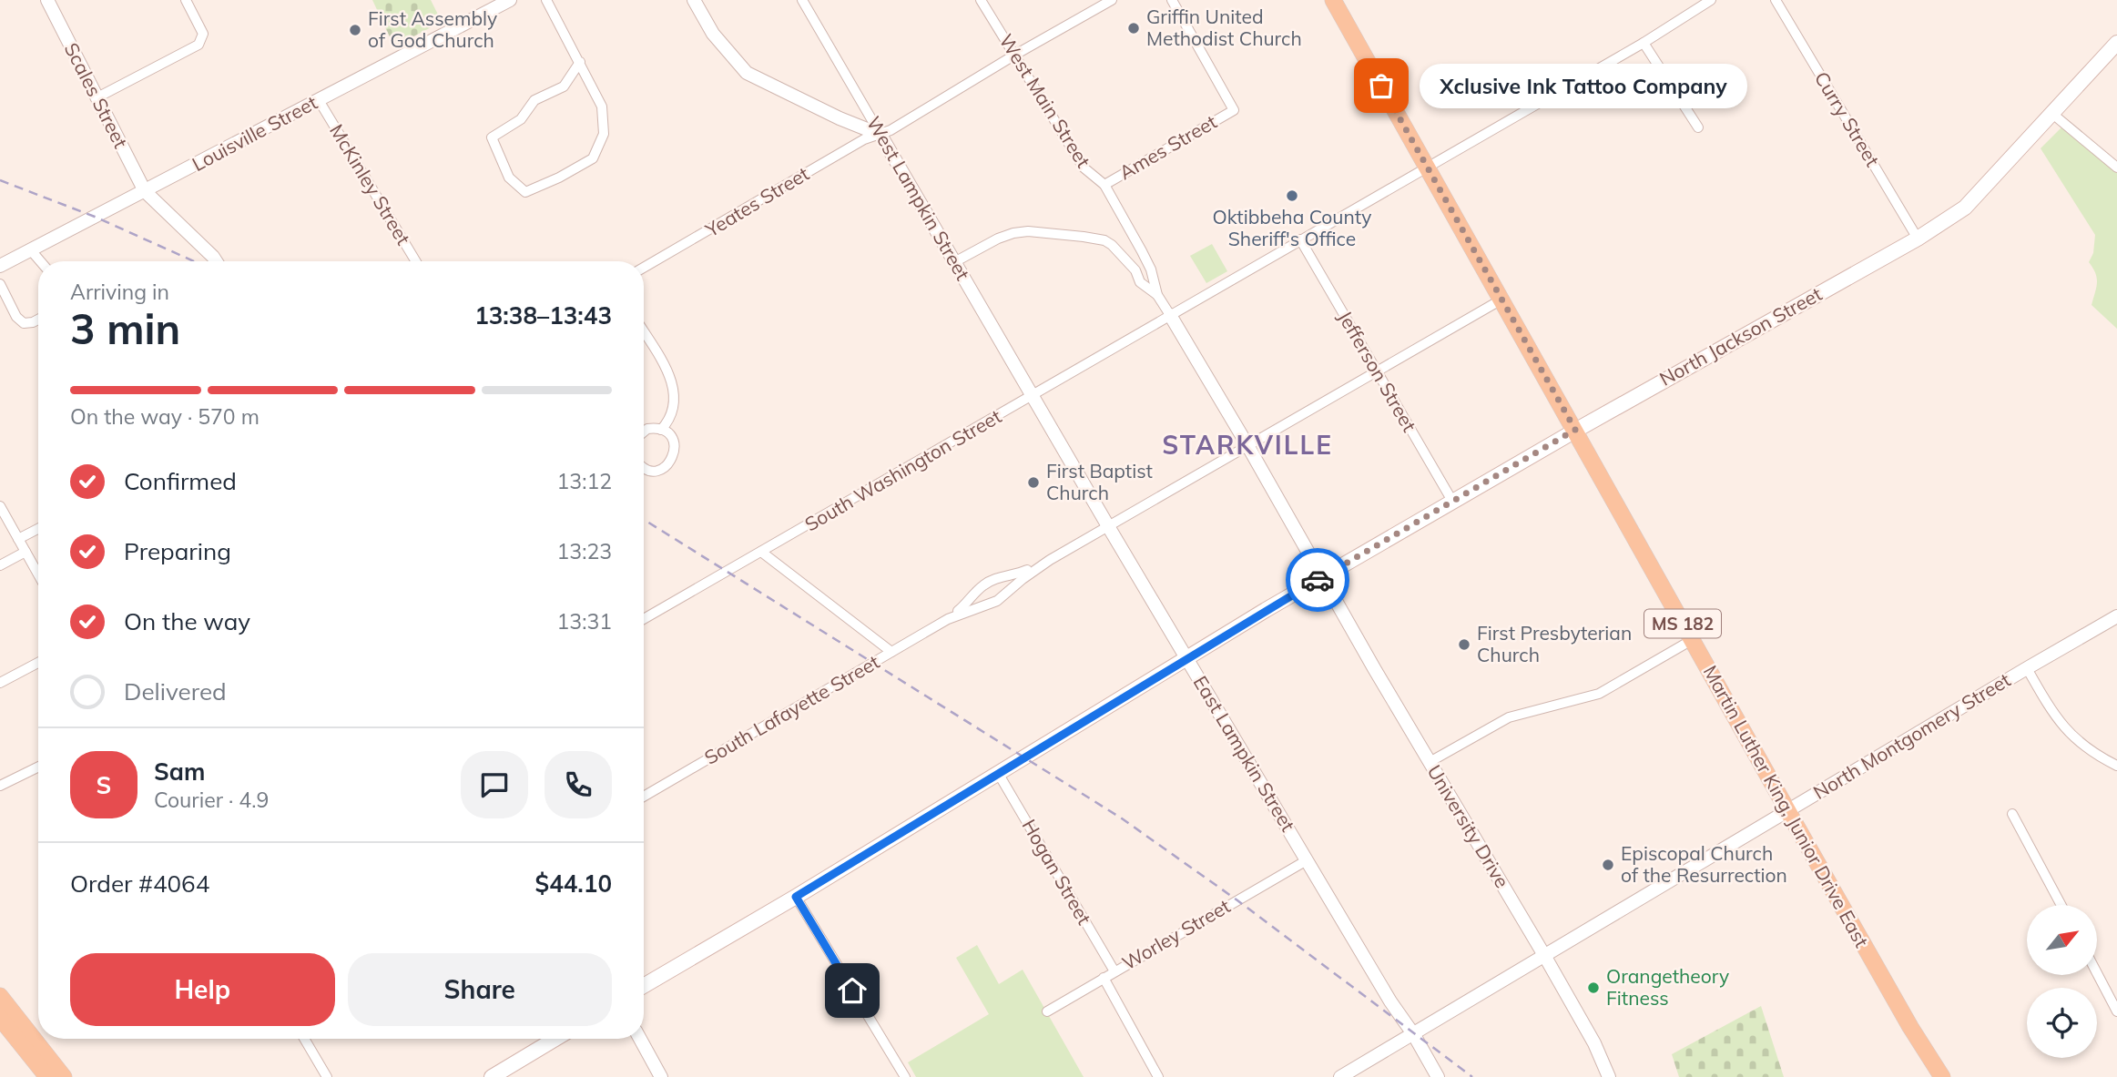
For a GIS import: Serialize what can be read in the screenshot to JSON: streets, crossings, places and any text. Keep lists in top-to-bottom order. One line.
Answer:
{"streets":{"main road":["North Jackson Street","MS 182","Martin Luther King, Junior Drive East"],"street":["Scales Street","West Main Street","Curry Street","Louisville Street","Ames Street","McKinley Street","West Lampkin Street","Yeates Street","Jefferson Street","South Washington Street","South Lafayette Street","North Montgomery Street","East Lampkin Street","University Drive","Hogan Street","Worley Street"]},"crossings":[["Scales Street","Louisville Street"],["West Main Street","Ames Street"],["West Main Street","Yeates Street"],["West Main Street","South Washington Street"],["West Main Street","University Drive"],["Curry Street","North Jackson Street"],["Louisville Street","McKinley Street"],["West Lampkin Street","Yeates Street"],["West Lampkin Street","South Washington Street"],["West Lampkin Street","East Lampkin Street"],["North Jackson Street","Jefferson Street"],["North Jackson Street","East Lampkin Street"],["North Jackson Street","Martin Luther King, Junior Drive East"],["North Jackson Street","University Drive"],["North Jackson Street","Hogan Street"],["Jefferson Street","South Washington Street"],["Jefferson Street","South Lafayette Street"],["South Washington Street","MS 182"],["South Washington Street","East Lampkin Street"],["South Washington Street","Martin Luther King, Junior Drive East"],["South Washington Street","University Drive"],["MS 182","Martin Luther King, Junior Drive East"],["South Lafayette Street","East Lampkin Street"],["South Lafayette Street","Martin Luther King, Junior Drive East"],["South Lafayette Street","University Drive"],["North Montgomery Street","East Lampkin Street"],["North Montgomery Street","Martin Luther King, Junior Drive East"],["North Montgomery Street","University Drive"],["East Lampkin Street","Worley Street"],["Hogan Street","Worley Street"]],"districts":["STARKVILLE"],"places":["Griffin United Methodist Church","First Assembly of God Church","Xclusive Ink Tattoo Company","Oktibbeha County Sheriff's Office","First Baptist Church","First Presbyterian Church","Episcopal Church of the Resurrection","Orangetheory Fitness"],"north":"top right","page":{"bubble":"Xclusive Ink Tattoo Company","heading":["3 min","Arriving in","13:38–13:43"],"panel":["Sam","Courier · 4.9","Order #4064","$44.10"],"bar":"On the way · 570 m","list":[["Confirmed","13:12"],["Preparing","13:23"],["On the way","13:31"],"Delivered"],"round":"S","buttons":["Help","Share"]}}
